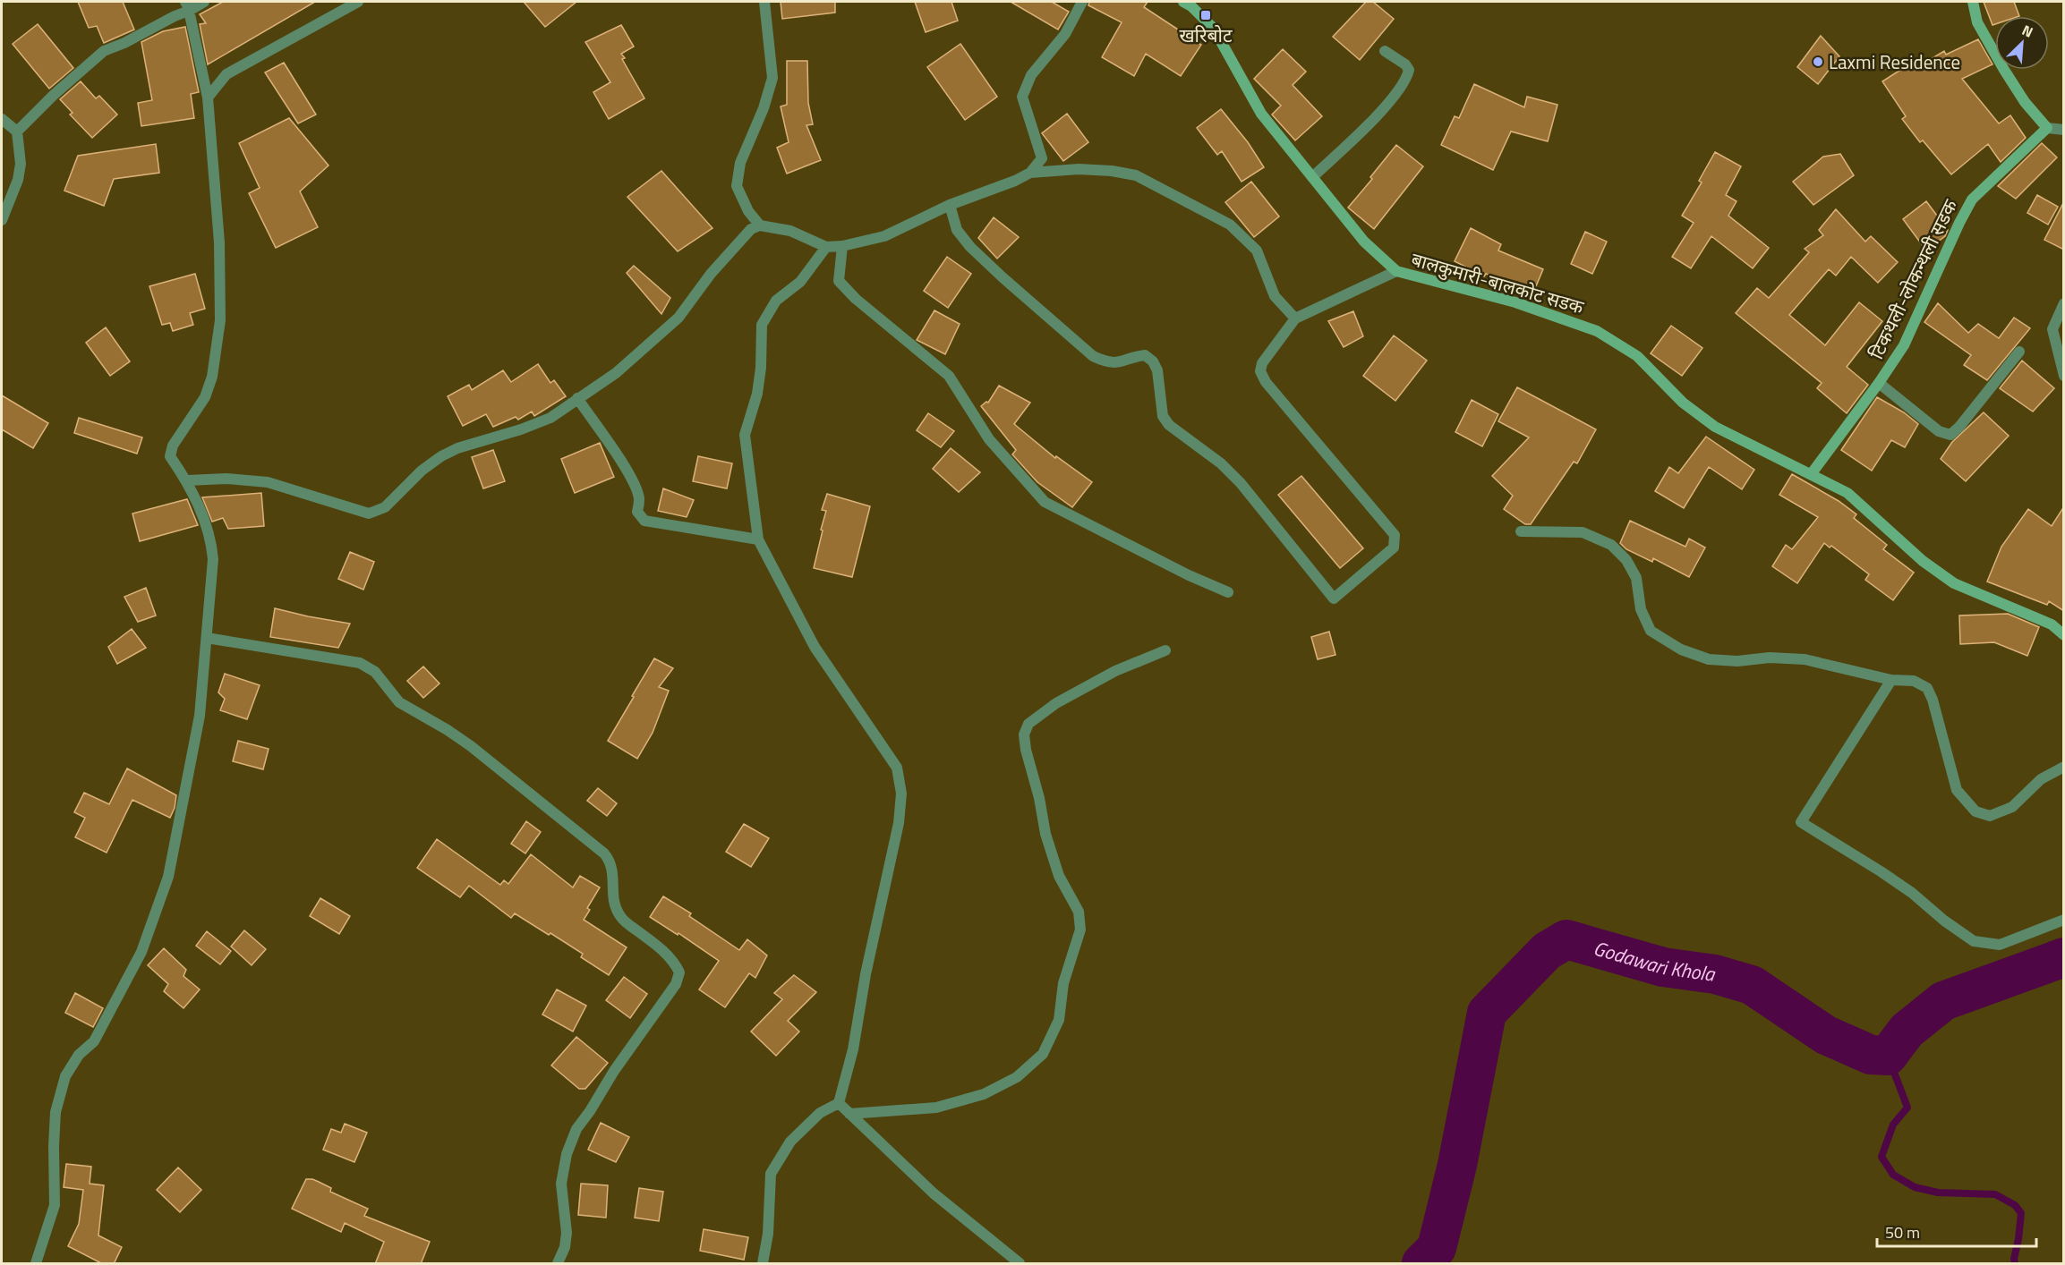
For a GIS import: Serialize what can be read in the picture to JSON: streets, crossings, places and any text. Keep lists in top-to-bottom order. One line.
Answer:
{"streets":{"main road":["टिकथली-लोकन्थली सडक","बालकुमारी-बालकोट सडक"]},"crossings":[["टिकथली-लोकन्थली सडक","बालकुमारी-बालकोट सडक"]],"water":["Godawari Khola"],"places":{"transit":["खरिबोट"],"other":["Laxmi Residence"]},"scale_bar":"50 m","north":"top right"}
